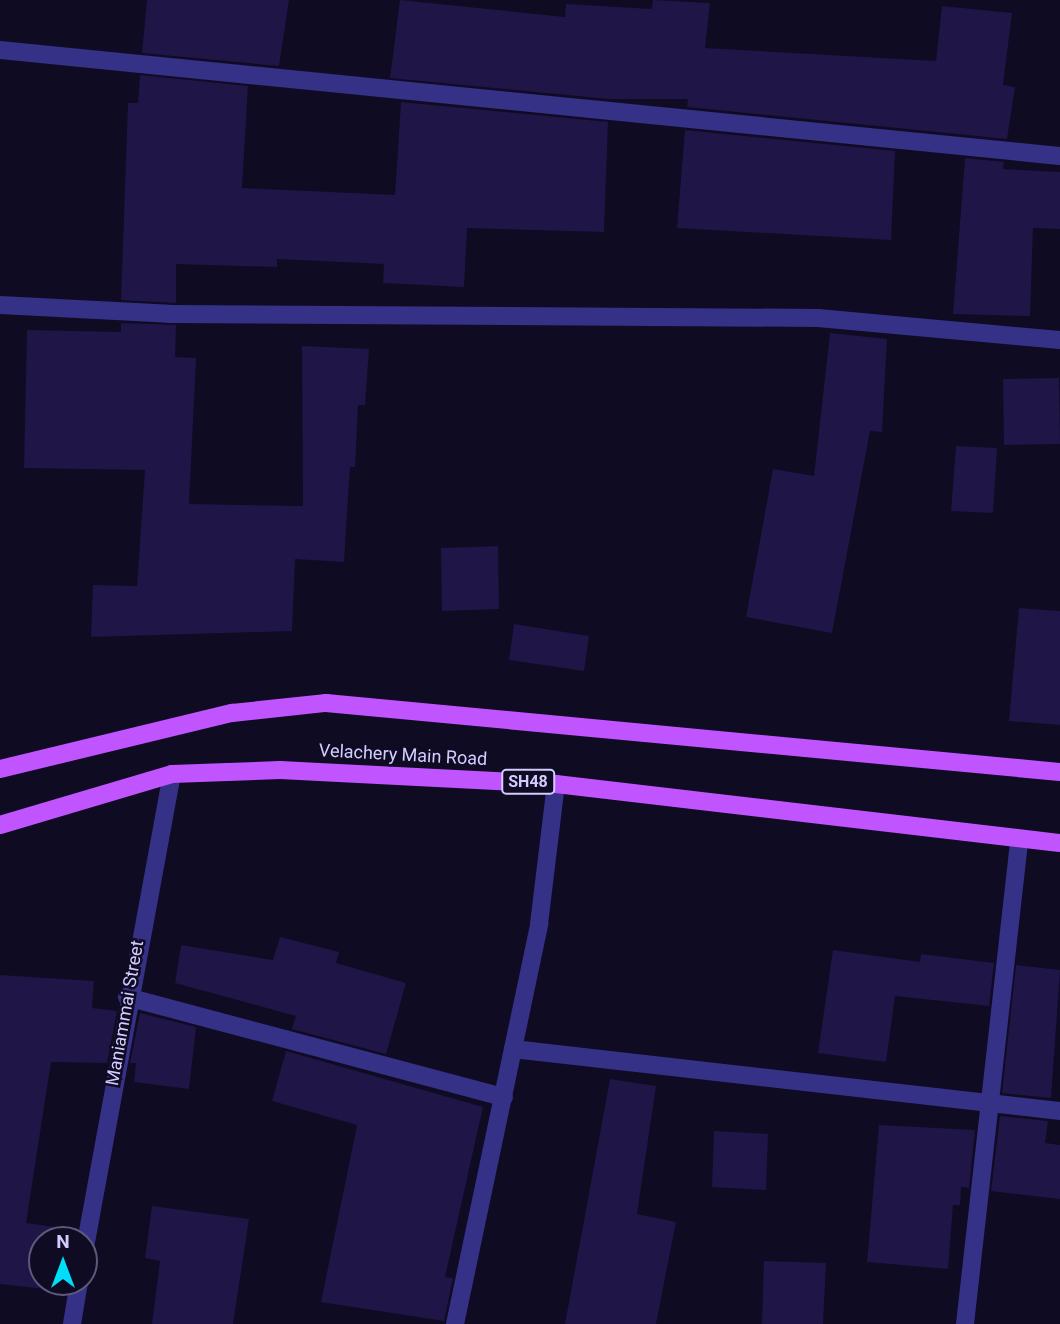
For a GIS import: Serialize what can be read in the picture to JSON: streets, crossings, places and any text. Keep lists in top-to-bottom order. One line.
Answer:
{"streets":{"main road":["Velachery Main Road","SH48"],"street":["Maniammai Street"]},"crossings":[["Velachery Main Road","Maniammai Street"]],"north":"top"}
